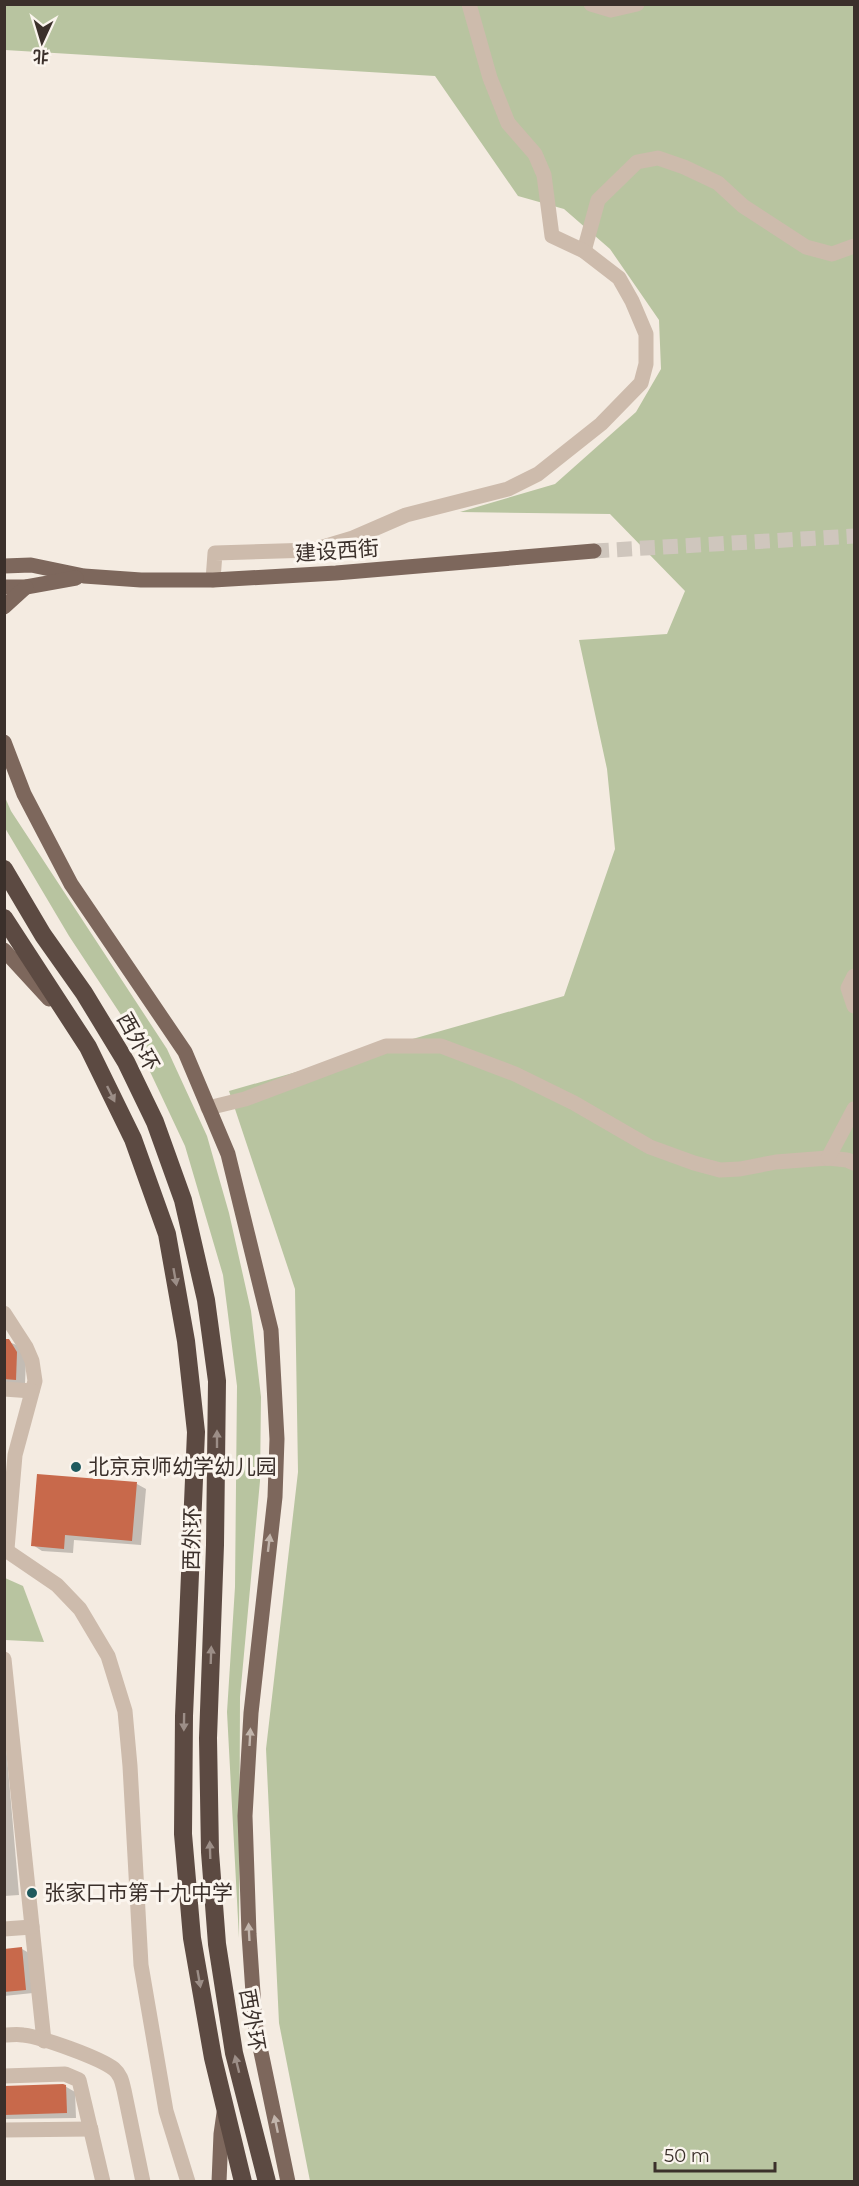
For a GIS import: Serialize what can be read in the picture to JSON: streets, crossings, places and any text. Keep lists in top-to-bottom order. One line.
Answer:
{"streets":{"highway":["西外环"],"main road":["建设西街"]},"places":["北京京师幼学幼儿园","张家口市第十九中学"],"scale_bar":"50 m","north":"bottom"}
